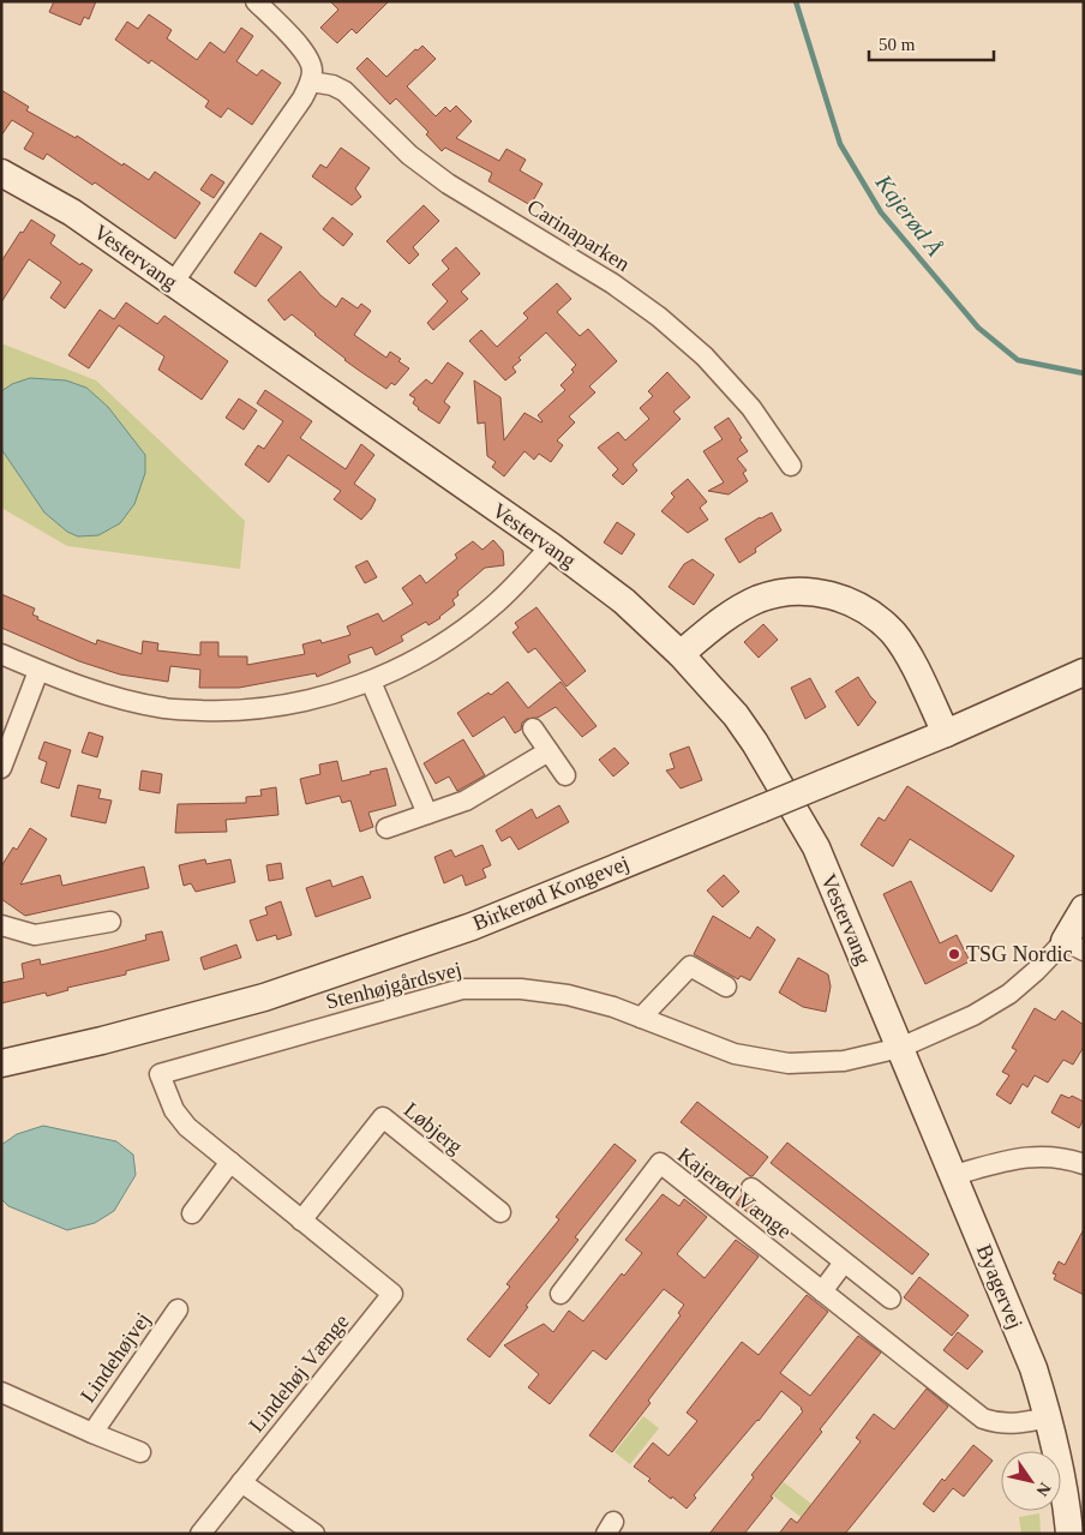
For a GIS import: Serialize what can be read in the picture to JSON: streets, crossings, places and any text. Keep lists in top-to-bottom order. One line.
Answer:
{"streets":{"street":["Carinaparken","Vestervang","Birkerød Kongevej","Stenhøjgårdsvej","Løbjerg","Kajerød Vænge","Byagervej","Lindehøjvej","Lindehøj Vænge"]},"crossings":[["Vestervang","Stenhøjgårdsvej"],["Vestervang","Byagervej"],["Stenhøjgårdsvej","Byagervej"],["Løbjerg","Lindehøj Vænge"],["Kajerød Vænge","Byagervej"]],"water":["Kajerød Å"],"places":["TSG Nordic"],"scale_bar":"50 m","north":"bottom right"}
